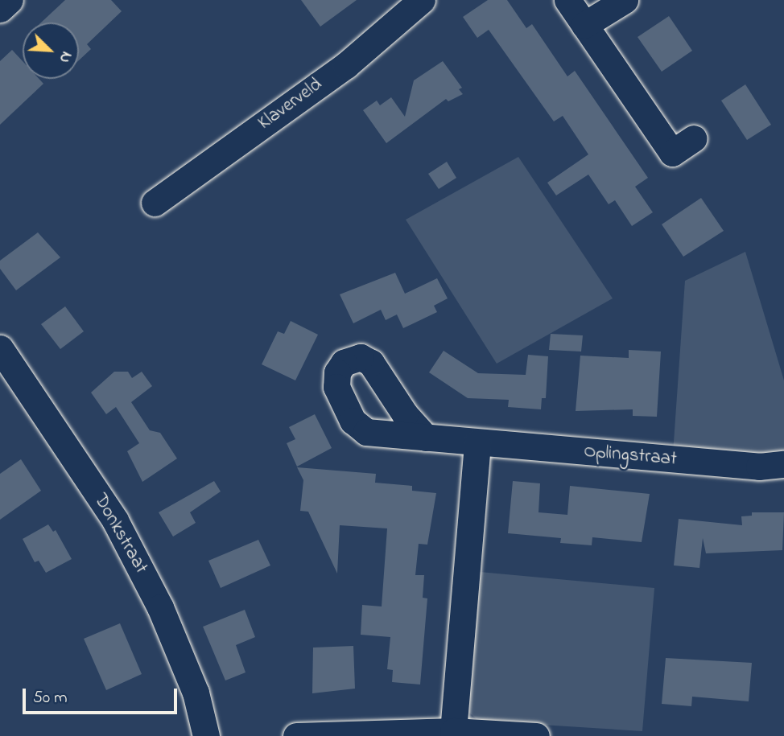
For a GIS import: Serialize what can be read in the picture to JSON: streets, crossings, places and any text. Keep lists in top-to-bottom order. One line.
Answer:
{"streets":{"street":["Klaverveld","Oplingstraat","Donkstraat"]},"scale_bar":"50 m","north":"bottom right"}
